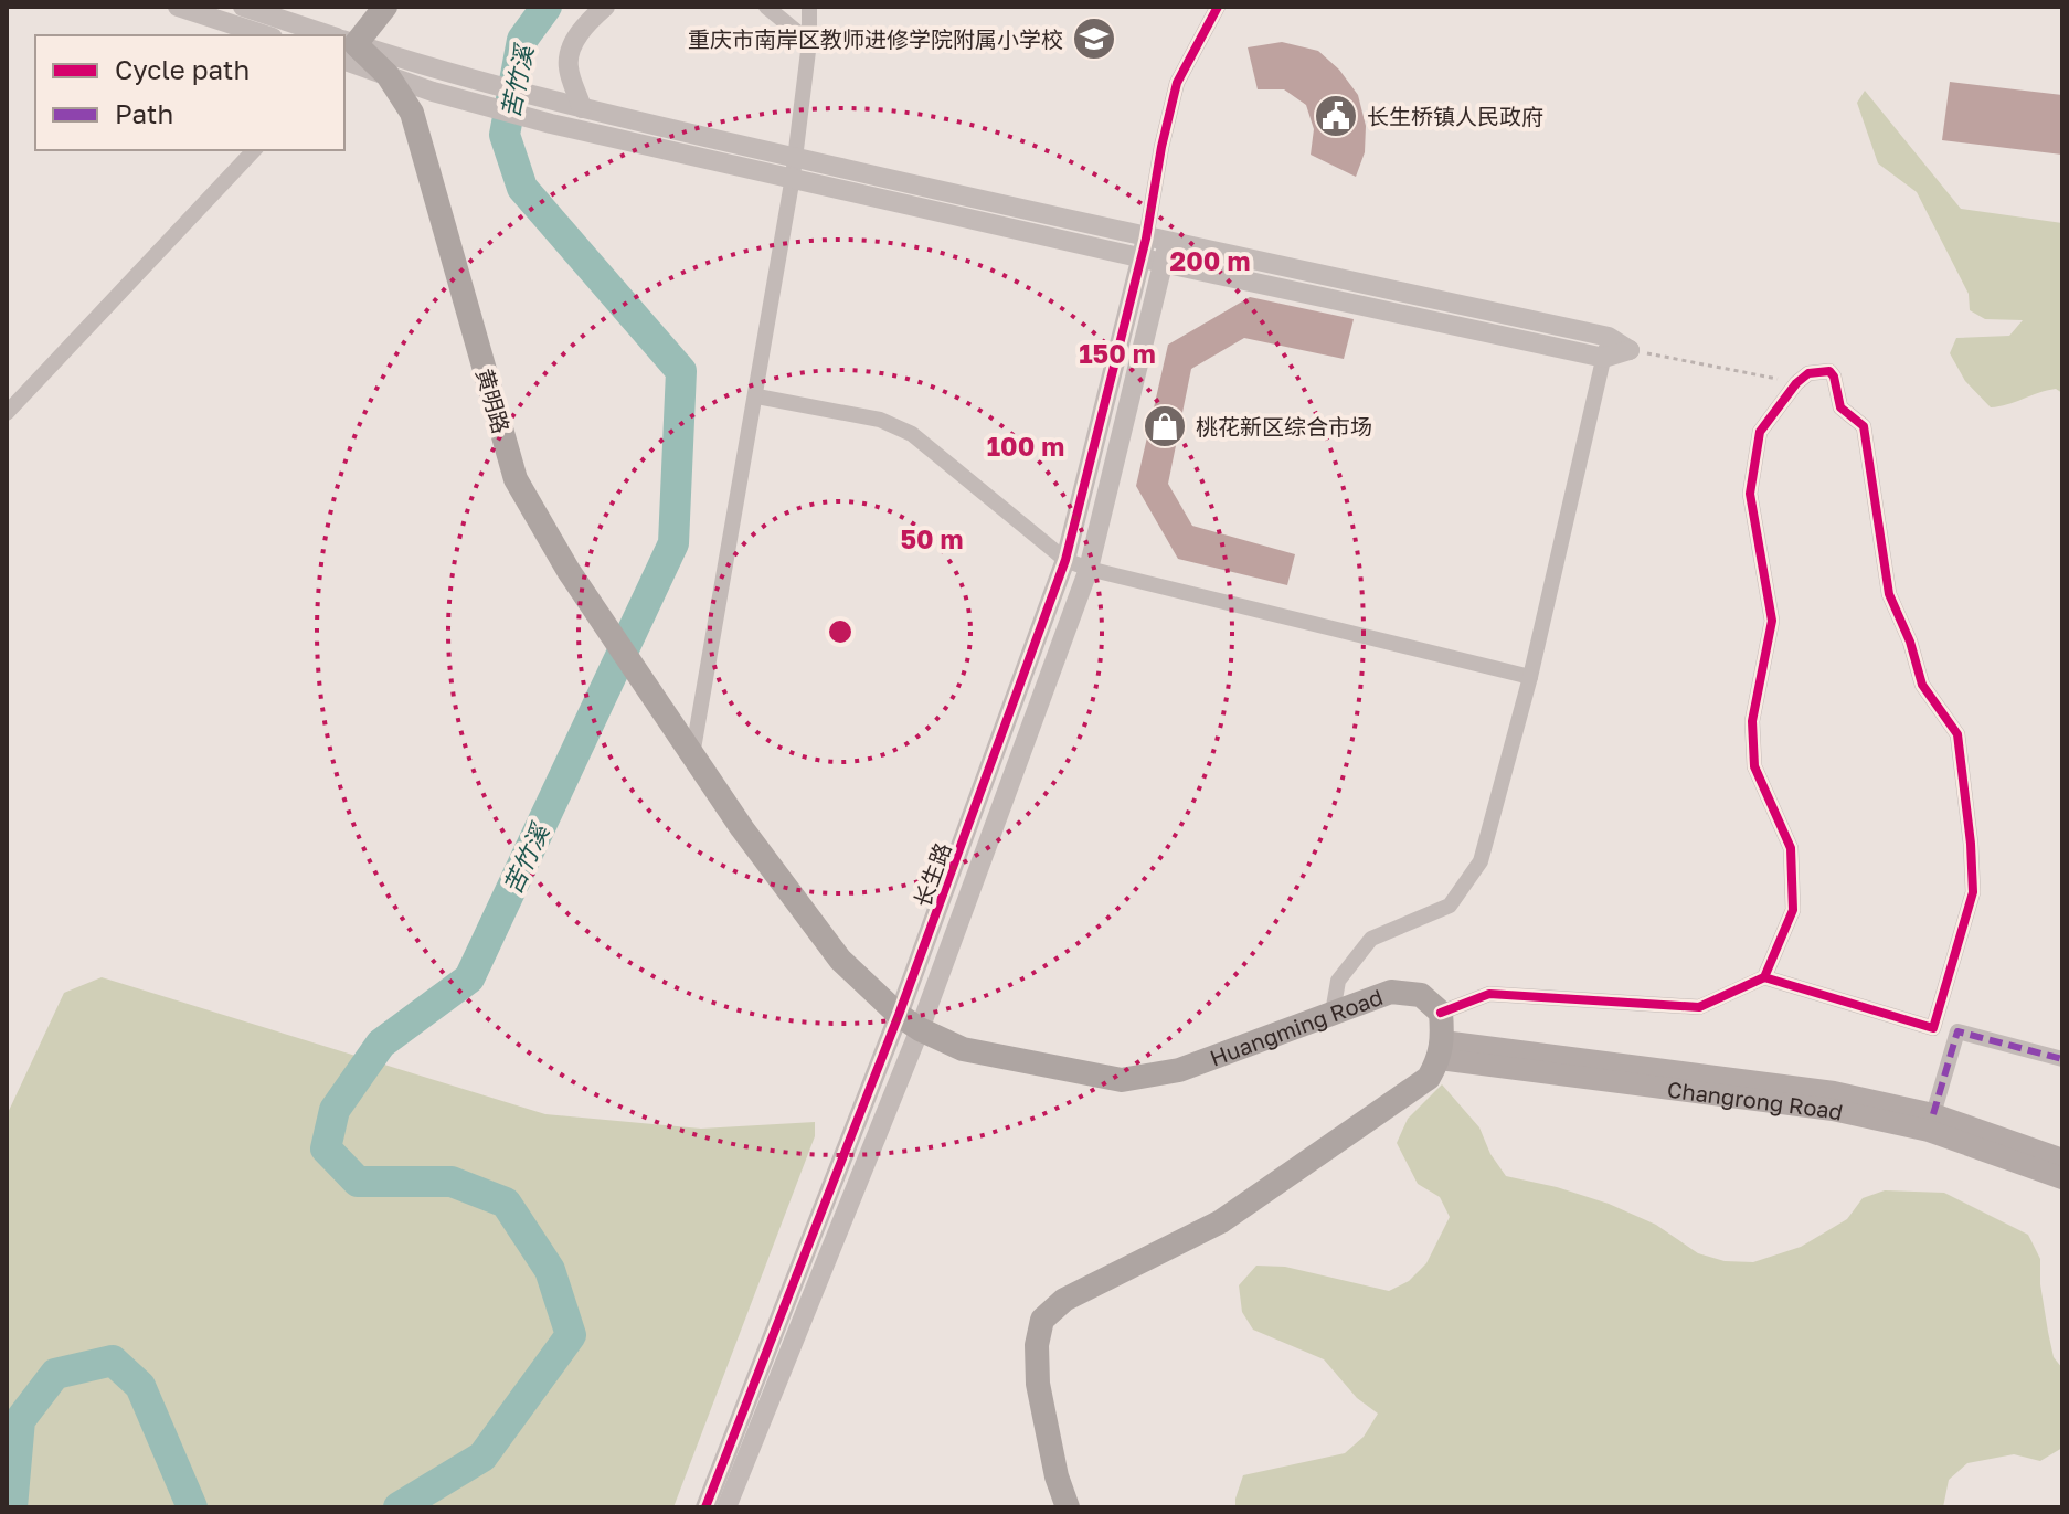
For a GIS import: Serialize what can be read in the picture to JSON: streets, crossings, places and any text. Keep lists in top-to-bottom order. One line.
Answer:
{"streets":{"highway":["黄明路","Huangming Road"],"main road":["Changrong Road"],"street":["长生路"]},"crossings":[["黄明路","Huangming Road"],["长生路","Huangming Road"]],"water":["苦竹溪"],"places":{"school or university":["重庆市南岸区教师进修学院附属小学校"],"public building":["长生桥镇人民政府"],"shop":["桃花新区综合市场"]},"legend":["Cycle path","Path"],"rings":["200 m","150 m","100 m","50 m"]}
